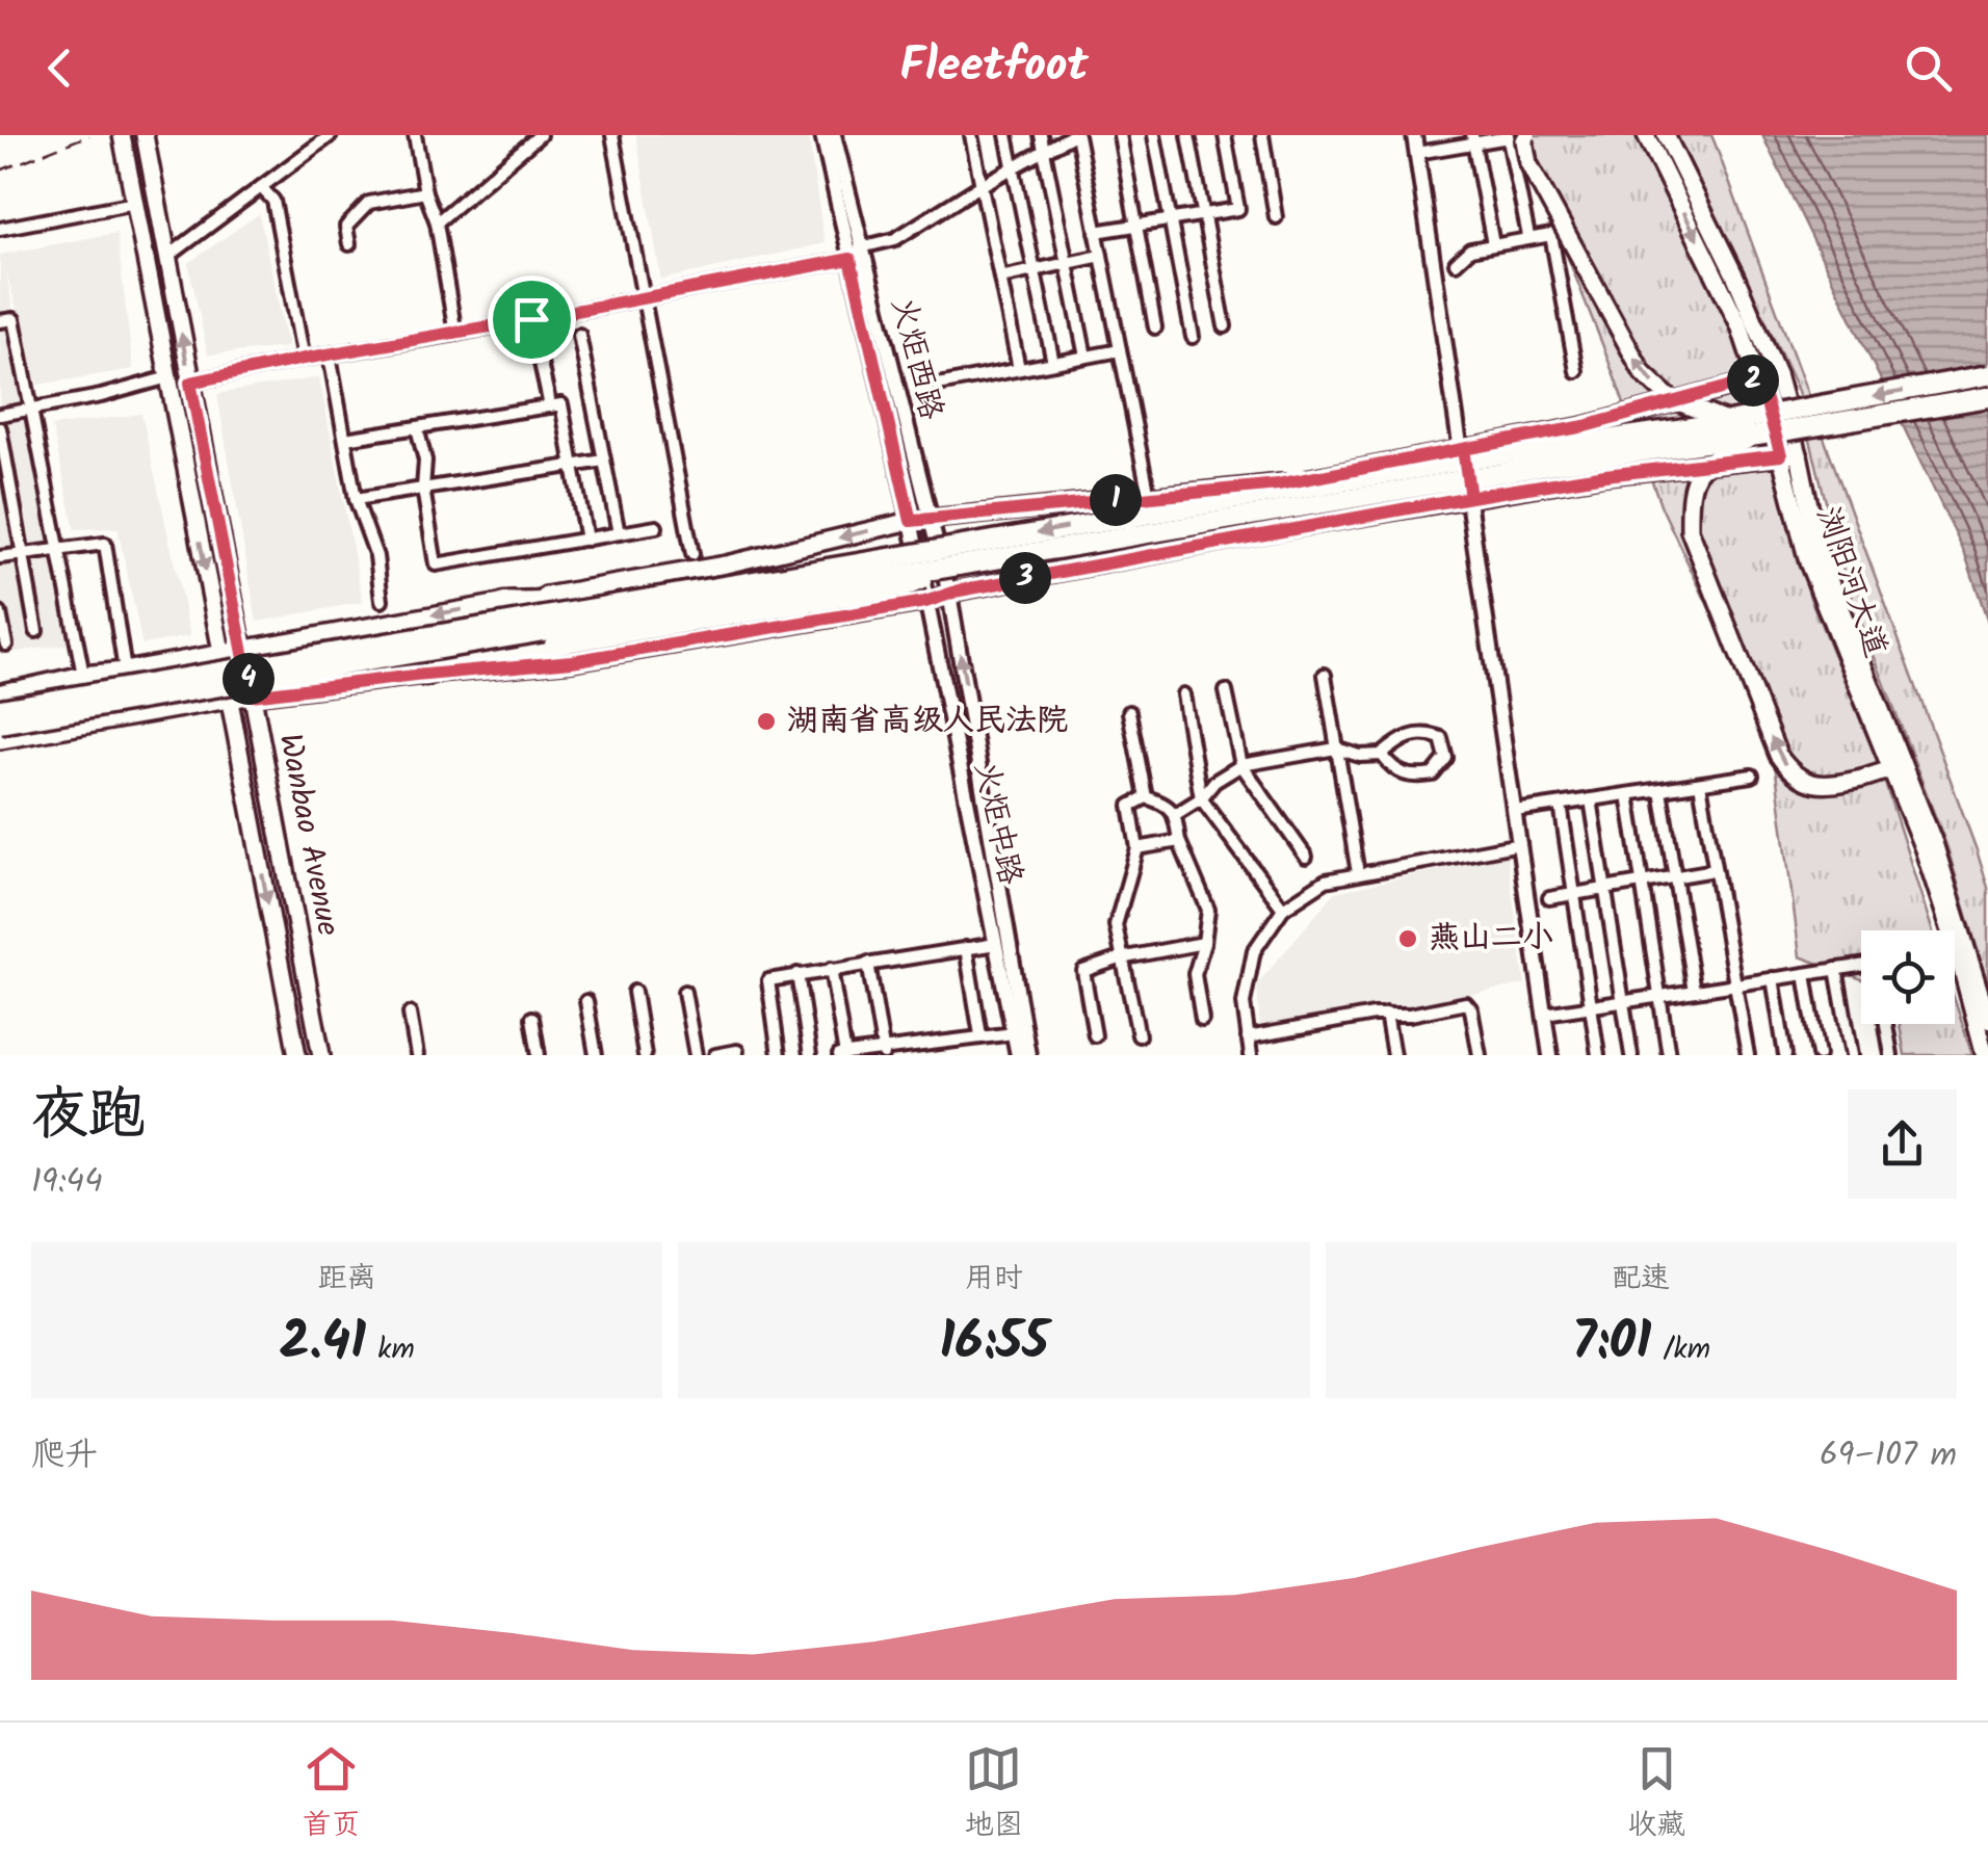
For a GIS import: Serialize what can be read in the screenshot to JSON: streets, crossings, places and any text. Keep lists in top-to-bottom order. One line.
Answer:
{"streets":{"main road":["浏阳河大道","Wanbao Avenue"],"street":["火炬西路","火炬中路"]},"crossings":[["火炬西路","火炬中路"]],"places":["湖南省高级人民法院","燕山二小"],"page":{"header":"Fleetfoot","pins":["2","1","3","4"],"heading":["夜跑","19:44"],"stats":[["距离","2.41 km"],["用时","16:55"],["配速","7:01 /km"]],"chart":["爬升","69–107 m"],"tabs":["首页","地图","收藏"]}}
